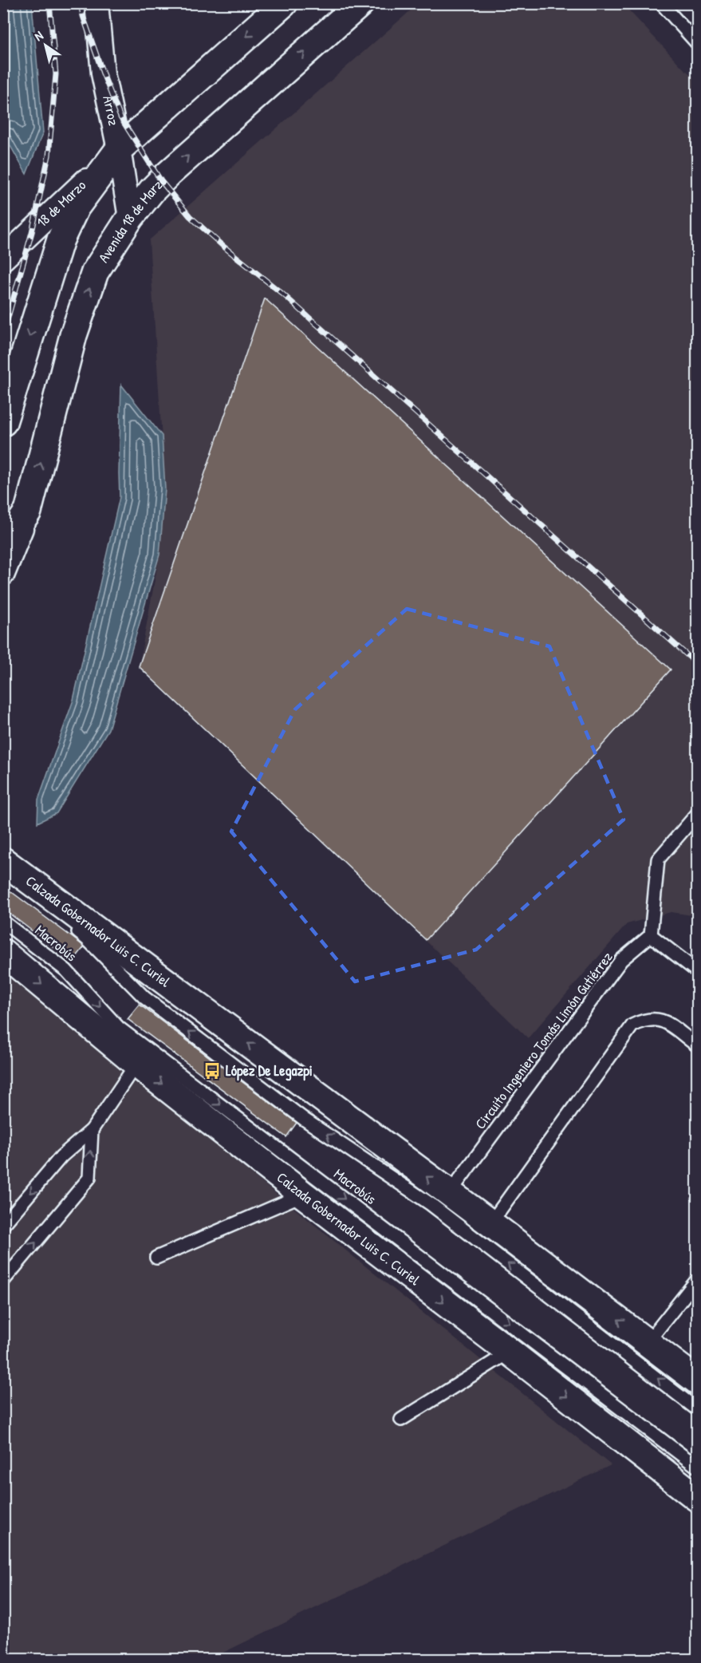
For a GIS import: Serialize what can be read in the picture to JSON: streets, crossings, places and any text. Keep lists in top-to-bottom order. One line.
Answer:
{"streets":{"main road":["Avenida 18 de Marzo","Calzada Gobernador Luis C. Curiel"],"street":["Arroz","18 de Marzo"],"lane":["Macrobús","Circuito Ingeniero Tomás Limón Gutiérrez"]},"crossings":[["Arroz","18 de Marzo"],["Arroz","Avenida 18 de Marzo"],["Calzada Gobernador Luis C. Curiel","Circuito Ingeniero Tomás Limón Gutiérrez"]],"places":{"bus stop":["López De Legazpi"]},"north":"top left"}
